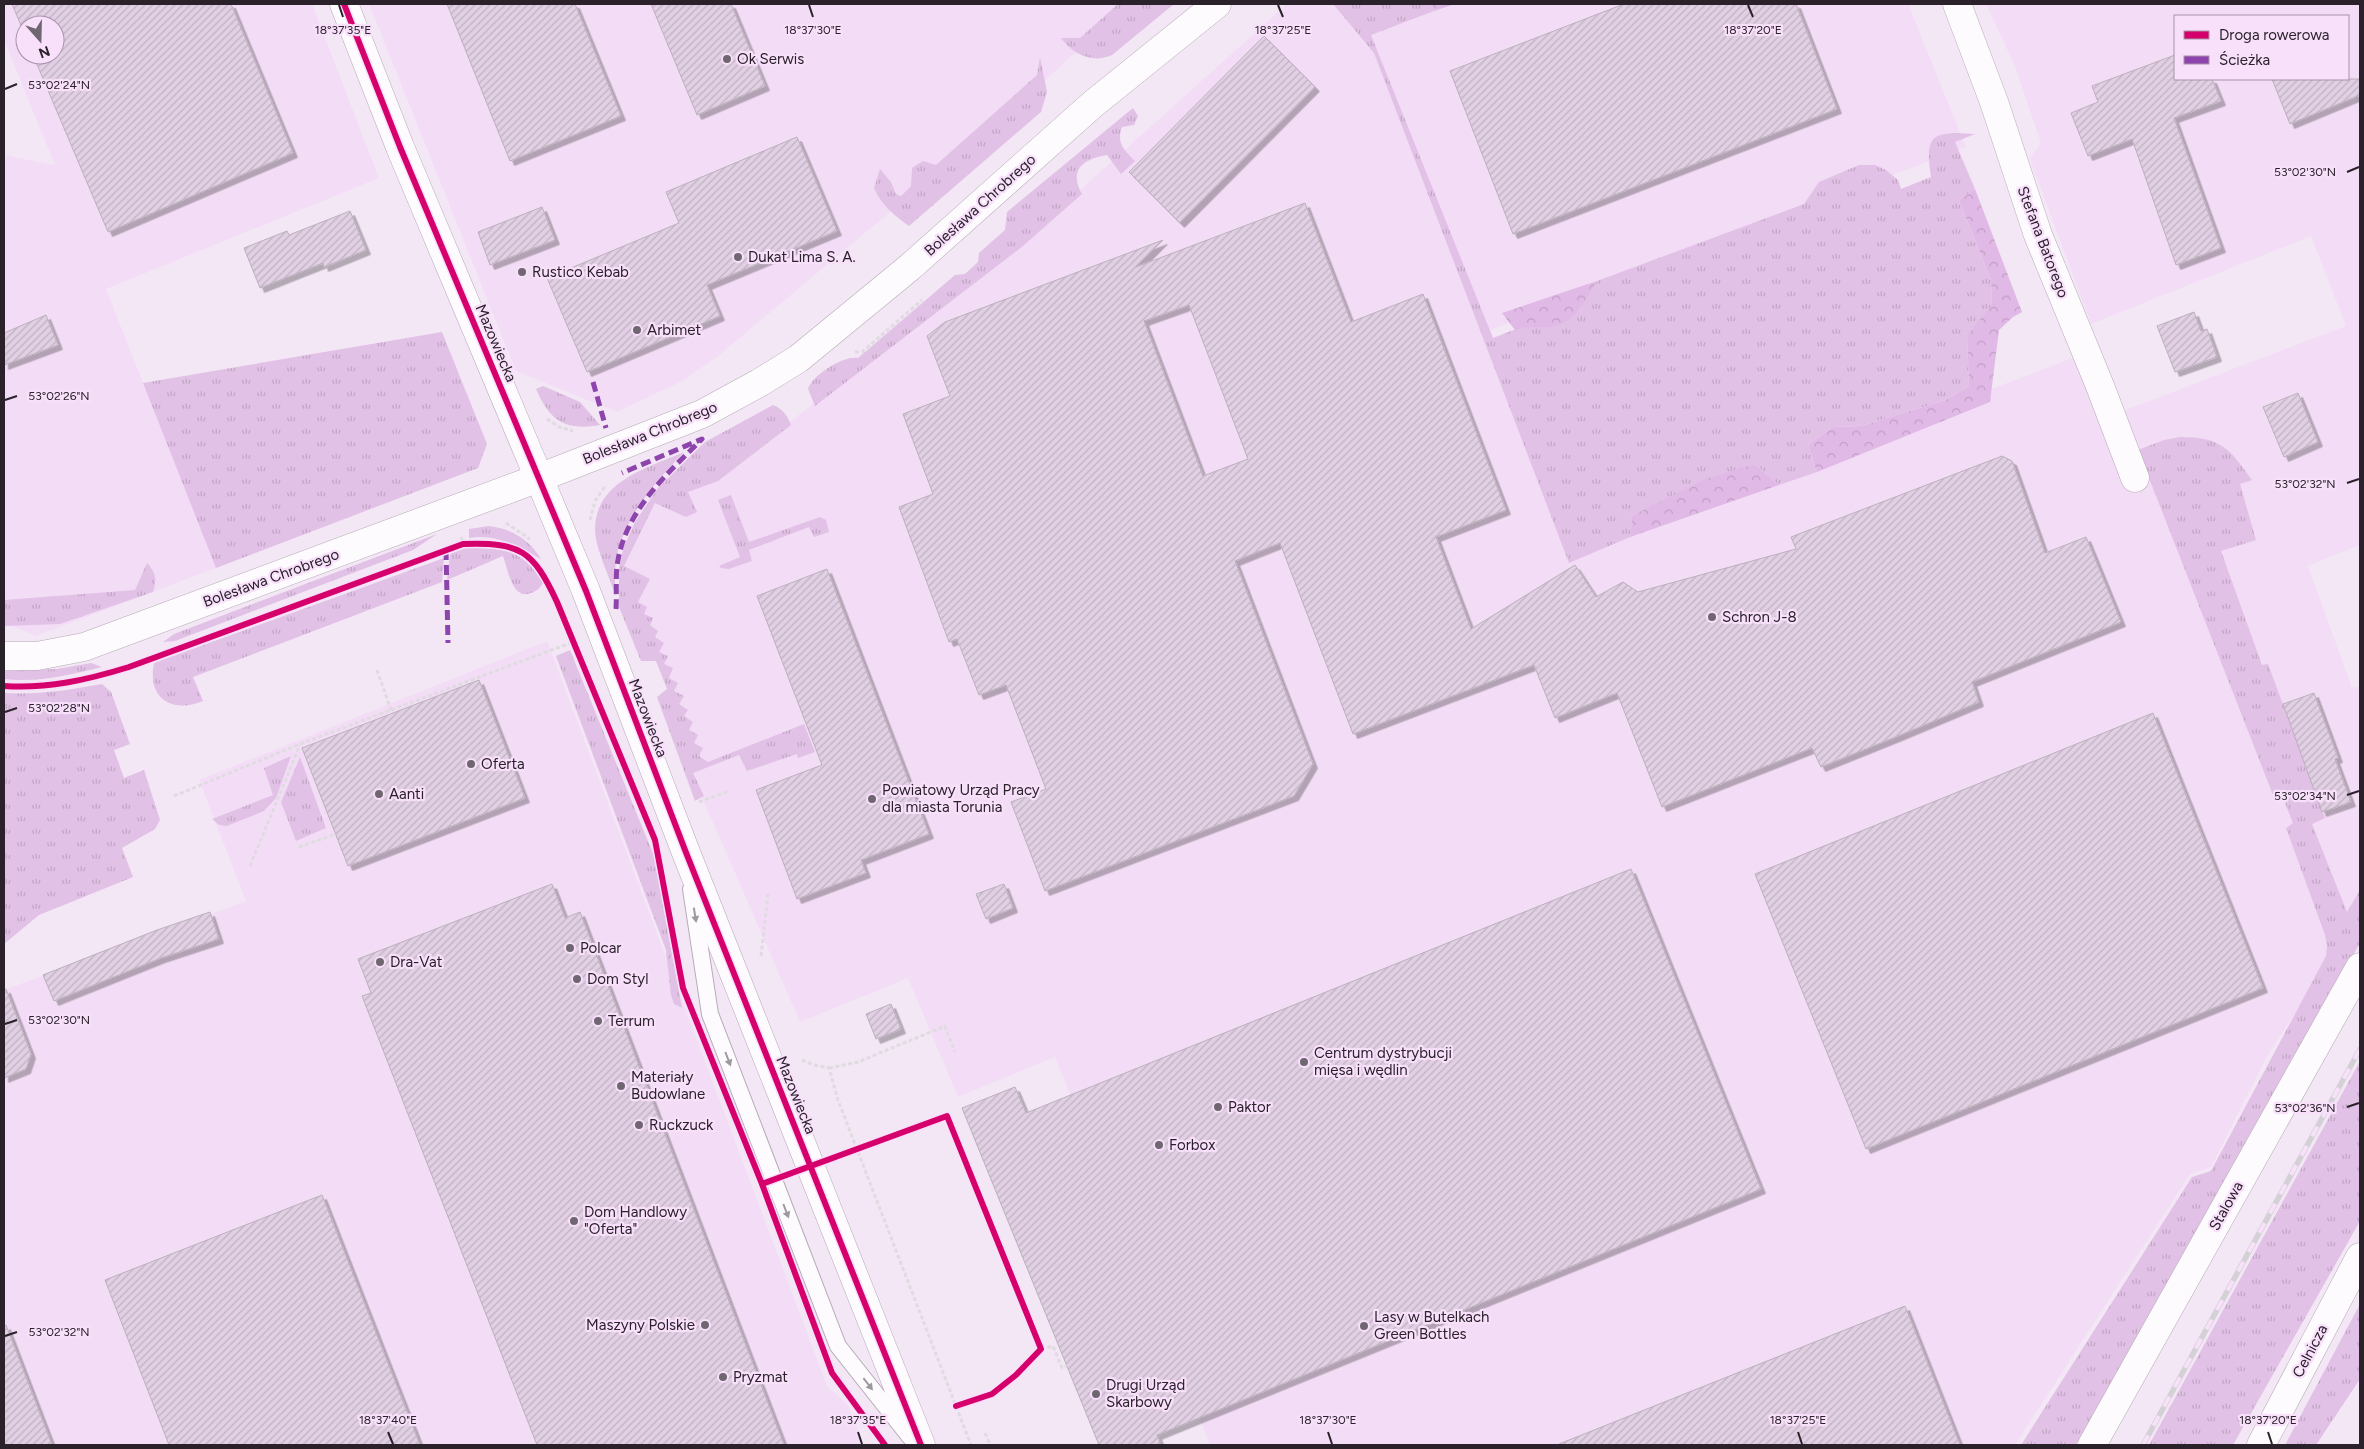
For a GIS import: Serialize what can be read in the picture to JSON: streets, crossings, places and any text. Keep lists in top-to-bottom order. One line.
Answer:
{"streets":{"street":["Bolesława Chrobrego","Stefana Batorego","Mazowiecka","Stalowa","Celnicza"]},"crossings":[["Bolesława Chrobrego","Mazowiecka"]],"places":["Ok Serwis","Dukat Lima S. A.","Rustico Kebab","Arbimet","Schron J-8","Oferta","Aanti","Powiatowy Urząd Pracy dla miasta Torunia","Polcar","Dra-Vat","Dom Styl","Terrum","Centrum dystrybucji mięsa i wędlin","Materiały Budowlane","Paktor","Ruckzuck","Forbox","Dom Handlowy \"Oferta\"","Maszyny Polskie","Lasy w Butelkach Green Bottles","Pryzmat","Drugi Urząd Skarbowy"],"legend":["Droga rowerowa","Ścieżka"],"north":"bottom","coordinates":["18°37'25\"E","18°37'20\"E","18°37'35\"E","18°37'30\"E","53°02'24\"N","53°02'30\"N","53°02'26\"N","53°02'32\"N","53°02'28\"N","53°02'34\"N","53°02'36\"N","18°37'40\"E"]}
